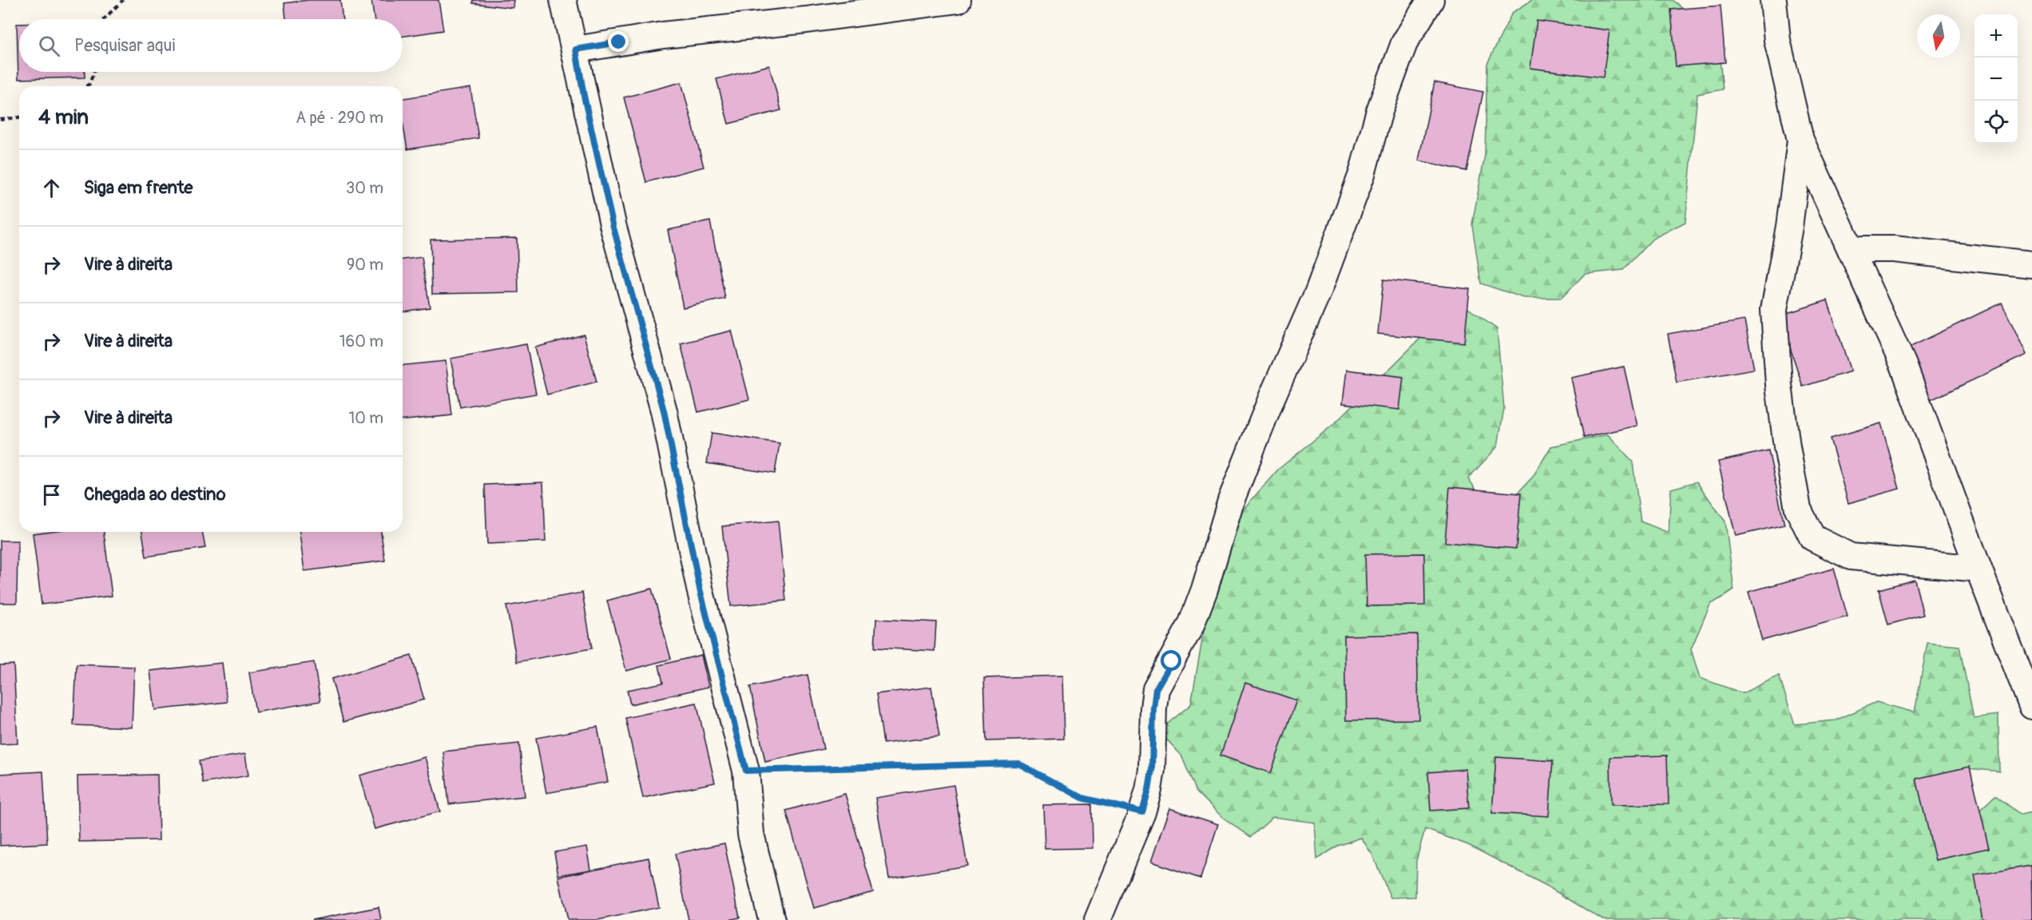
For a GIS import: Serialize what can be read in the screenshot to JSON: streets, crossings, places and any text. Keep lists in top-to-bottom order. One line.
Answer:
{"north":"bottom","page":{"map_buttons":["+","−"],"search":"Pesquisar aqui","heading":["4 min","A pé · 290 m"],"list":[["Siga em frente","30 m"],["Vire à direita","90 m"],["Vire à direita","160 m"],["Vire à direita","10 m"],"Chegada ao destino"]}}
